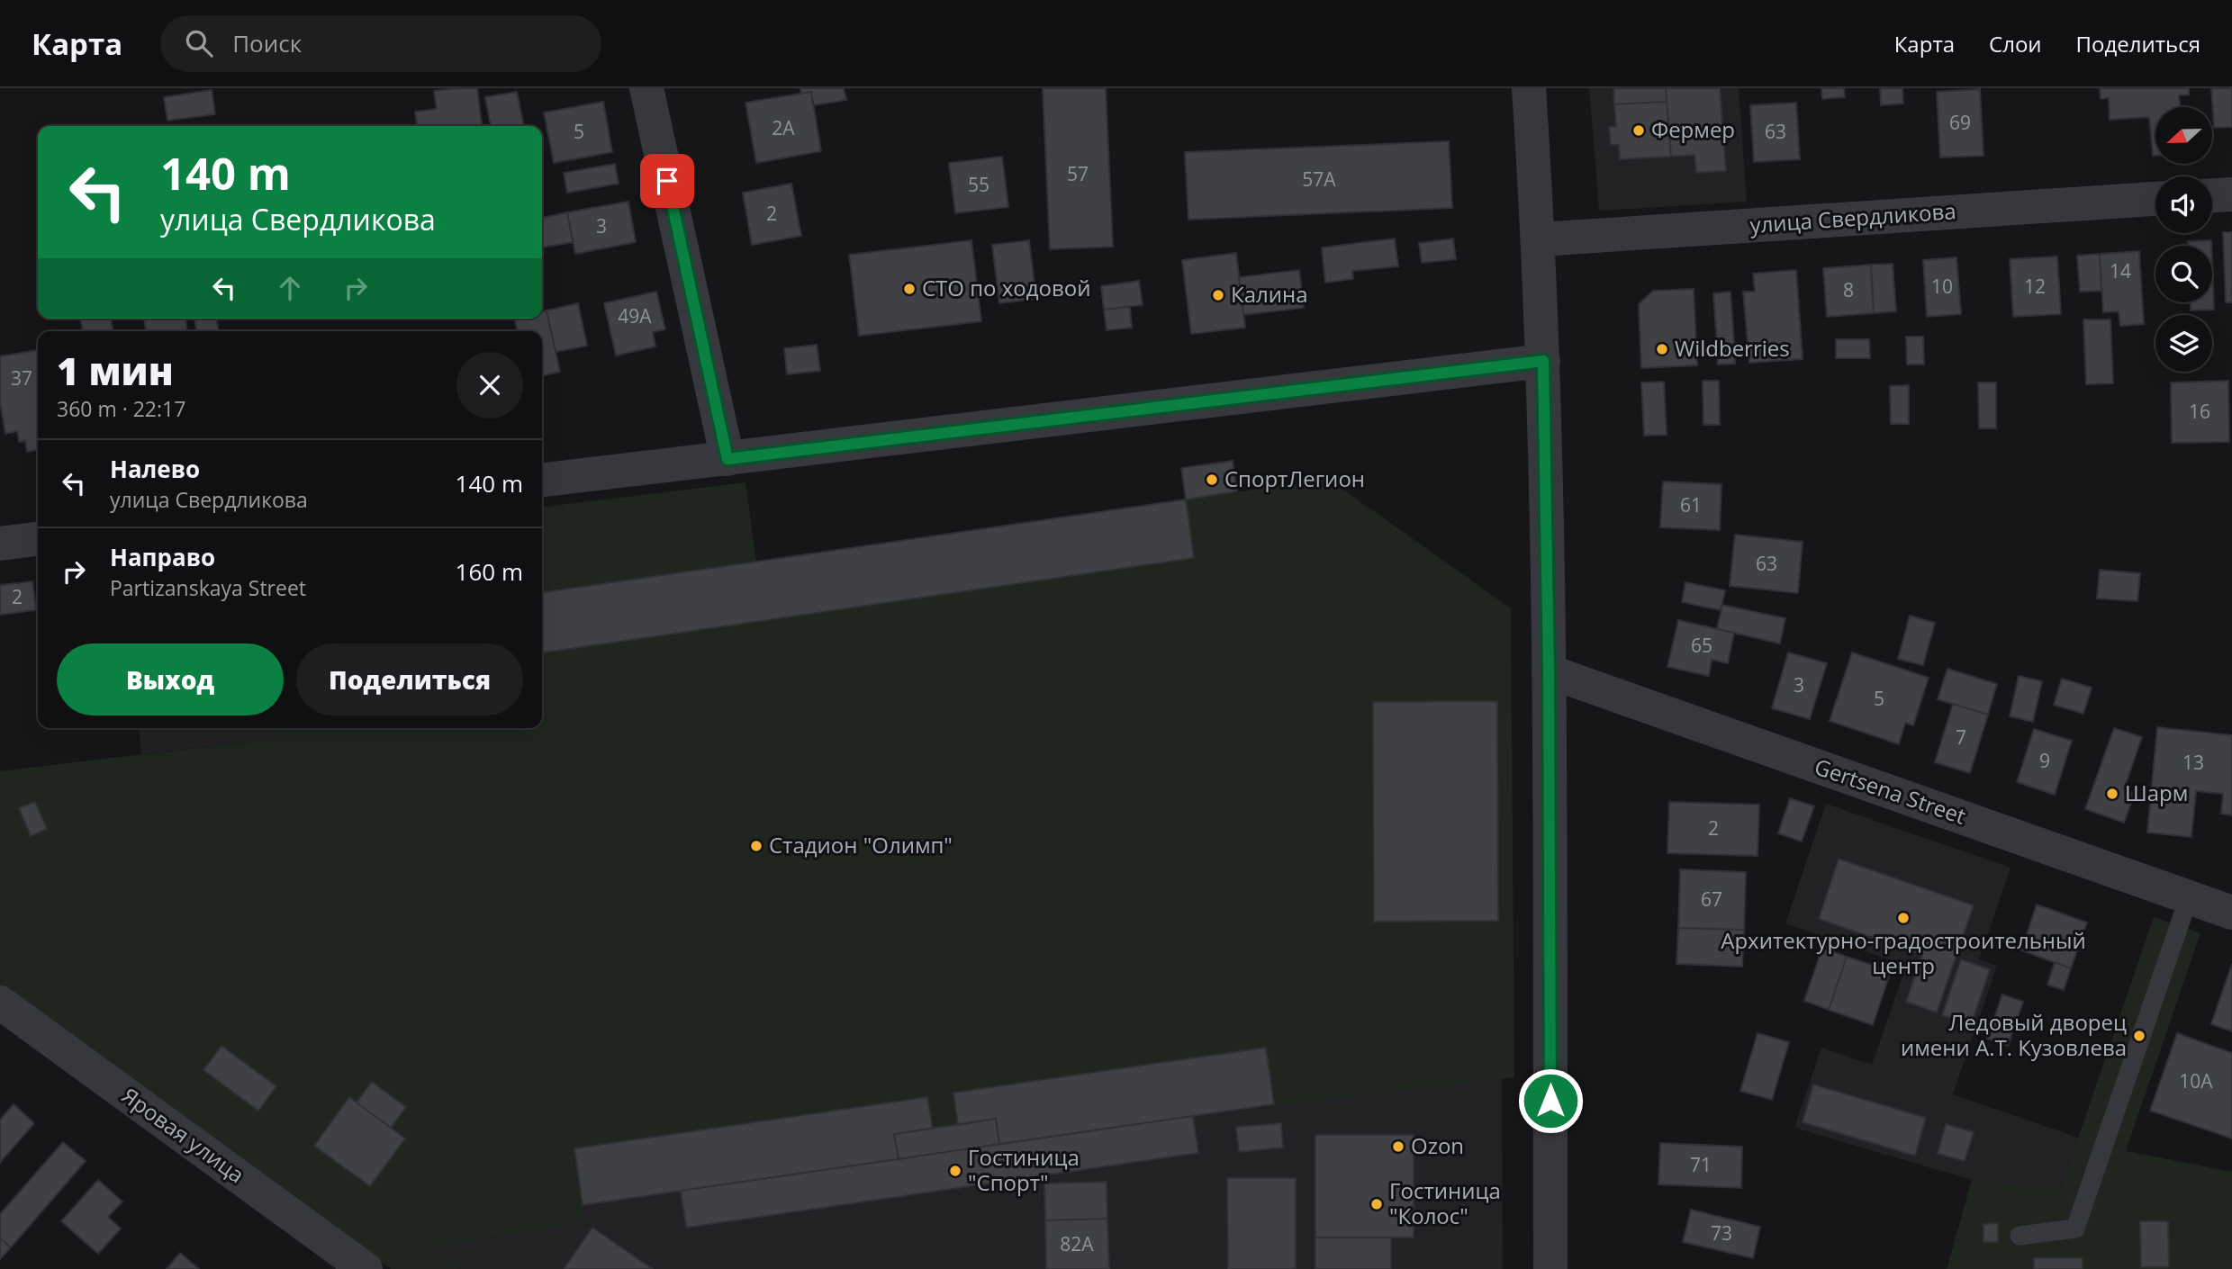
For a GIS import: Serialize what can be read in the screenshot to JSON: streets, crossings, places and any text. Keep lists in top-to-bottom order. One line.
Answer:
{"streets":{"street":["улица Свердликова","Gertsena Street","Яровая улица"]},"places":["Фермер","СТО по ходовой","Калина","Wildberries","СпортЛегион","Шарм","Стадион \"Олимп\"","Архитектурно-градостроительный центр","Ледовый дворец имени А.Т. Кузовлева","Ozon","Гостиница \"Спорт\"","Гостиница \"Колос\""],"house_numbers":["69","2А","5","63","57","57А","55","2","3","14","10","12","8","49А","37","16","61","63","2","65","3","5","7","9","13","2","67","10А","71","73","82А"],"north":"left","page":{"header":"Карта","search":"Поиск","nav":["Карта","Слои","Поделиться"],"turn":["140 m","улица Свердликова"],"heading":["1 мин","360 m · 22:17"],"list":[{"name":"Налево","note":"улица Свердликова","value":"140 m"},{"name":"Направо","note":"Partizanskaya Street","value":"160 m"}],"buttons":["Выход","Поделиться"]}}
